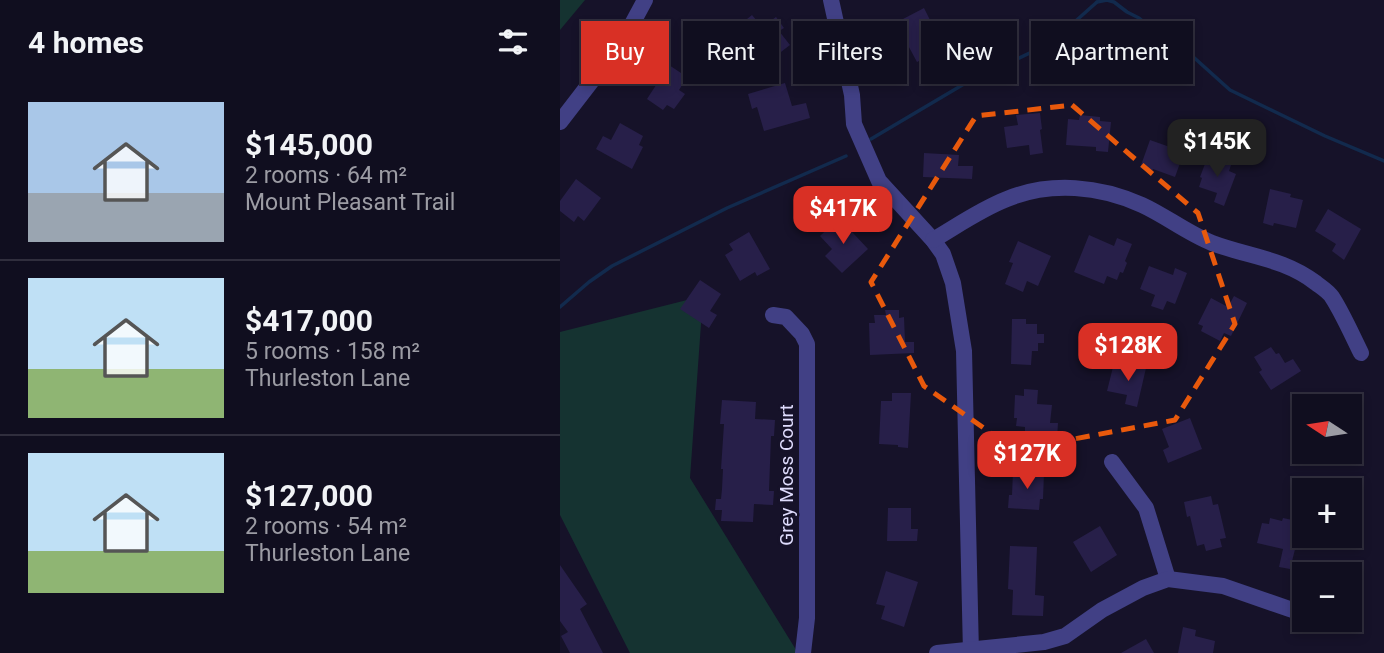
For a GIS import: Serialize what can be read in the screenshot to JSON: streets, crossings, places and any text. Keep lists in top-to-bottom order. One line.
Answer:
{"streets":{"street":["Grey Moss Court"]},"north":"left","page":{"heading":"4 homes","chip":["Buy","Rent","Filters","New","Apartment"],"list":[{"name":"$145,000","note":"2 rooms · 64 m² · Mount Pleasant Trail"},{"name":"$417,000","note":"5 rooms · 158 m² · Thurleston Lane"},{"name":"$127,000","note":"2 rooms · 54 m² · Thurleston Lane"}],"price":["$145K","$417K","$128K","$127K"],"map_buttons":["+","−"]}}
